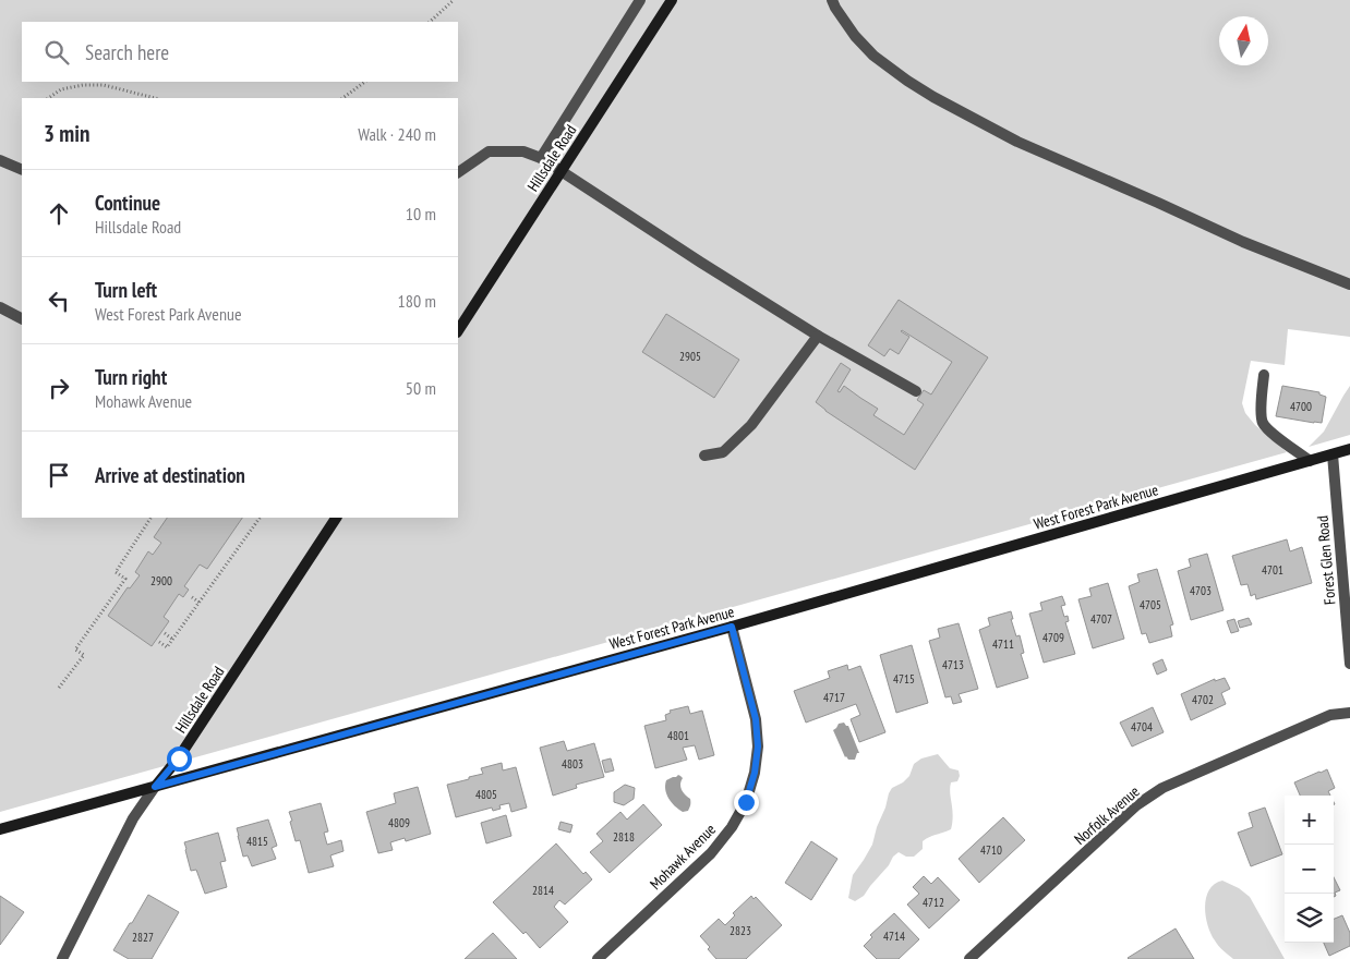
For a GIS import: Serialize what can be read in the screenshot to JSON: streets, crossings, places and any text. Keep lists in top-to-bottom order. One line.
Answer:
{"streets":{"main road":["Hillsdale Road","West Forest Park Avenue"],"street":["Forest Glen Road","Norfolk Avenue","Mohawk Avenue"]},"crossings":[["Hillsdale Road","West Forest Park Avenue"],["West Forest Park Avenue","Forest Glen Road"],["West Forest Park Avenue","Mohawk Avenue"]],"house_numbers":["2905","4700","4701","2900","4703","4705","4707","4709","4711","4713","4715","4717","4702","4704","4801","4803","4805","4809","2818","4815","4710","2814","4712","2823","4714","2827"],"north":"top","page":{"search":"Search here","heading":["3 min","Walk · 240 m"],"list":[["Continue","Hillsdale Road","10 m"],["Turn left","West Forest Park Avenue","180 m"],["Turn right","Mohawk Avenue","50 m"],"Arrive at destination"],"map_buttons":["+","−"]}}
